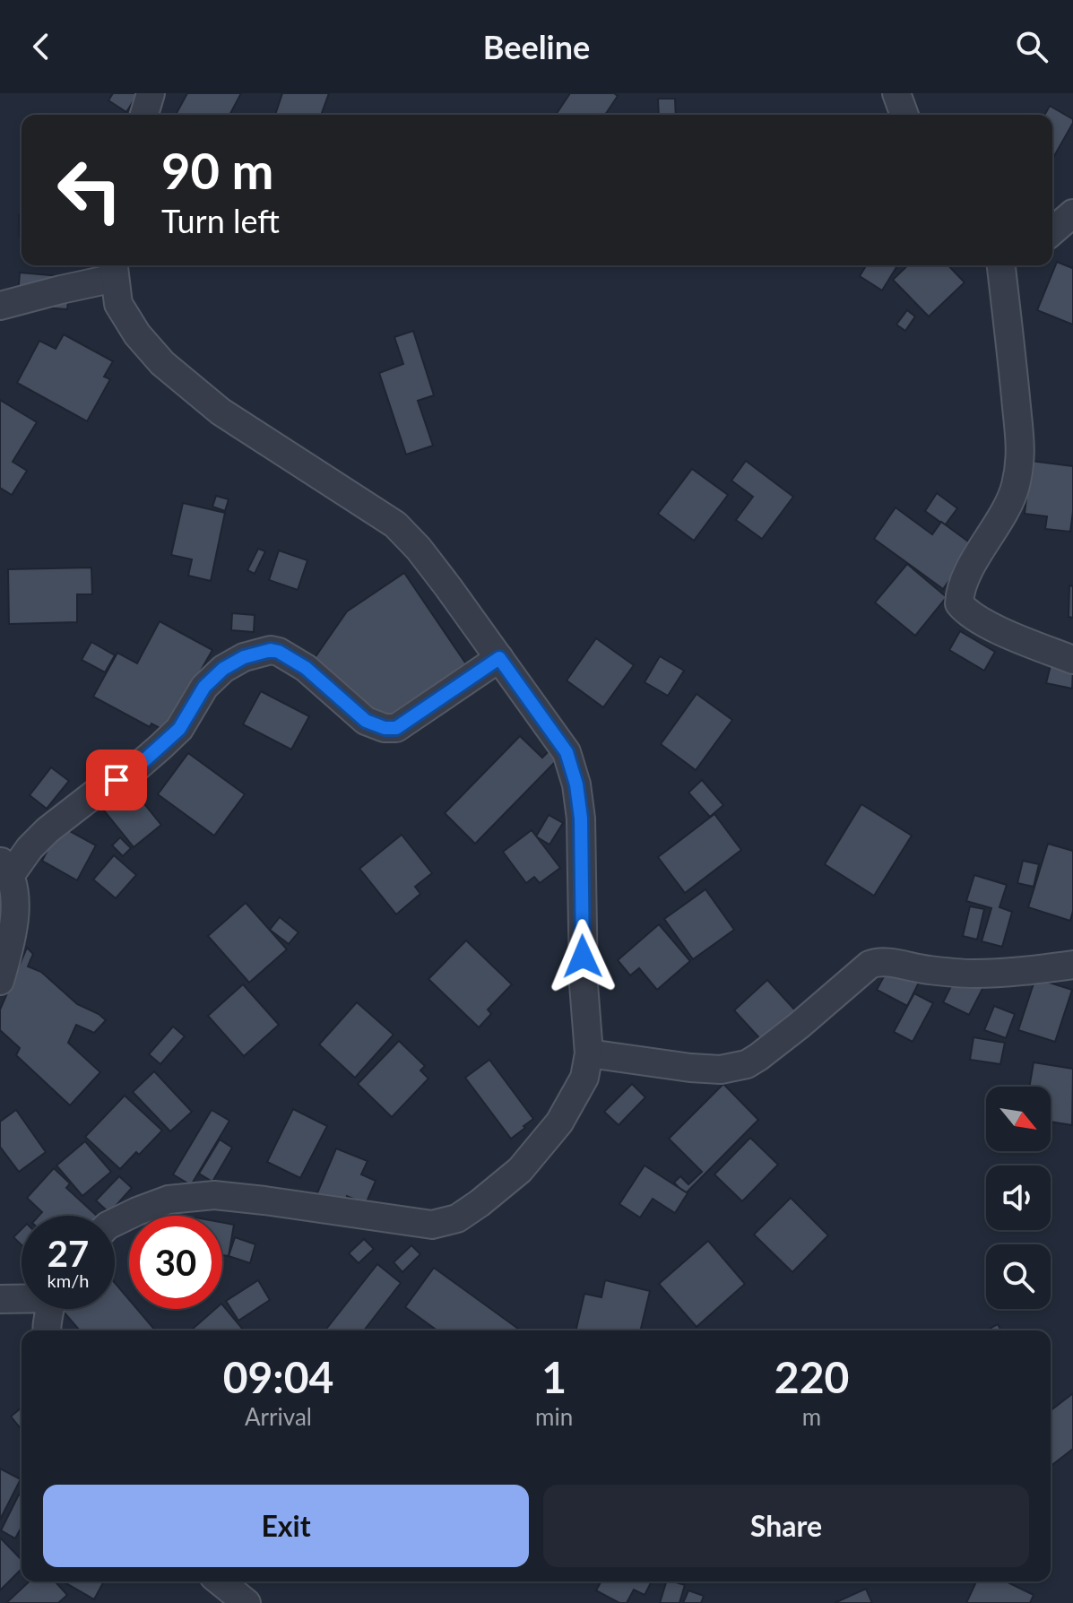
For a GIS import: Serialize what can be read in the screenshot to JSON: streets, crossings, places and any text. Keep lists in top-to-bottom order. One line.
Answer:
{"north":"bottom right","page":{"header":"Beeline","turn":["90 m","Turn left"],"speed":"27 km/h","limit":"30","eta":["09:04","Arrival","1","min","220","m"],"buttons":["Exit","Share"]}}
